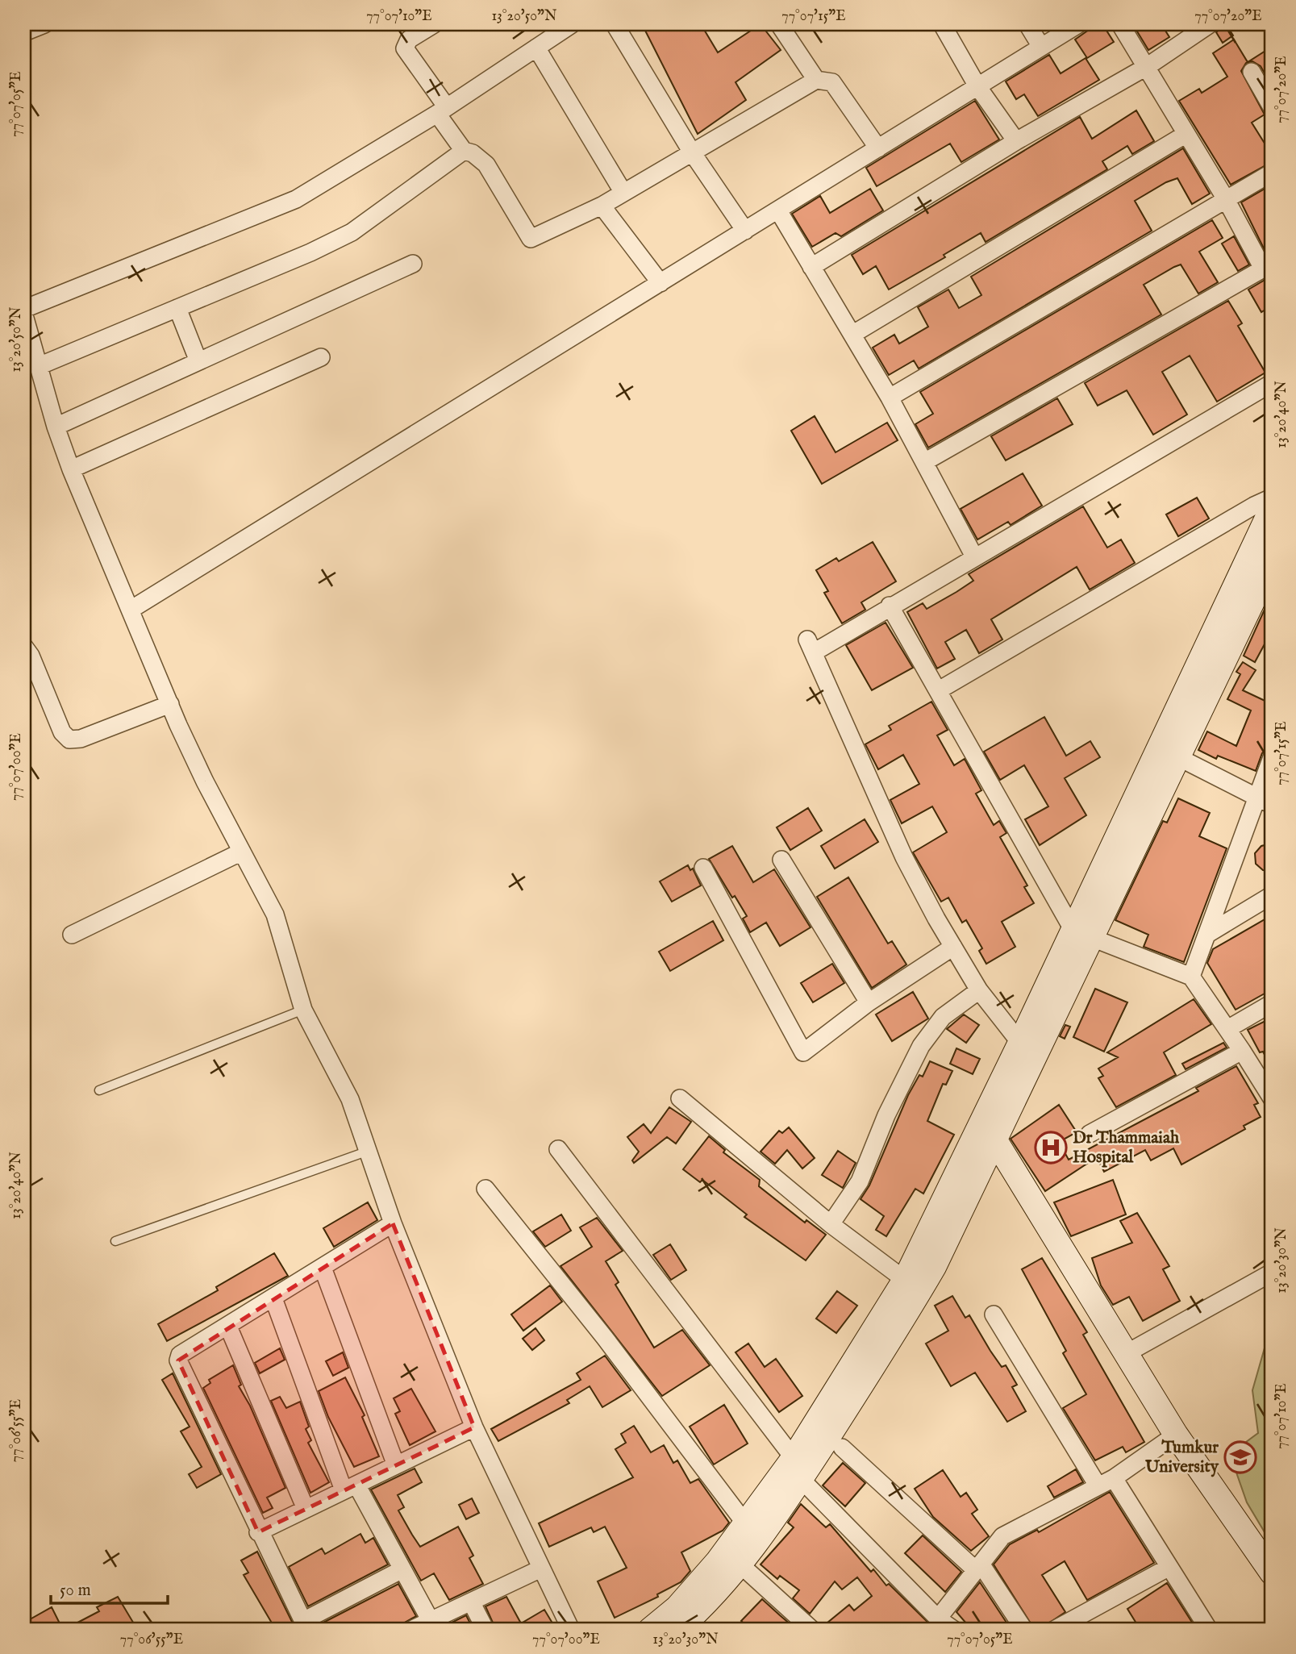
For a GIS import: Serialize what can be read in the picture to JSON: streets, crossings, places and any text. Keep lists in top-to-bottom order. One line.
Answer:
{"places":{"hospital":["Dr Thammaiah Hospital"],"school or university":["Tumkur University"]},"scale_bar":"50 m","coordinates":["77°07'10\"E","13°20'50\"N","77°07'15\"E","77°07'20\"E","77°07'05\"E","13°20'40\"N","77°07'00\"E","13°20'30\"N","77°06'55\"E"]}
